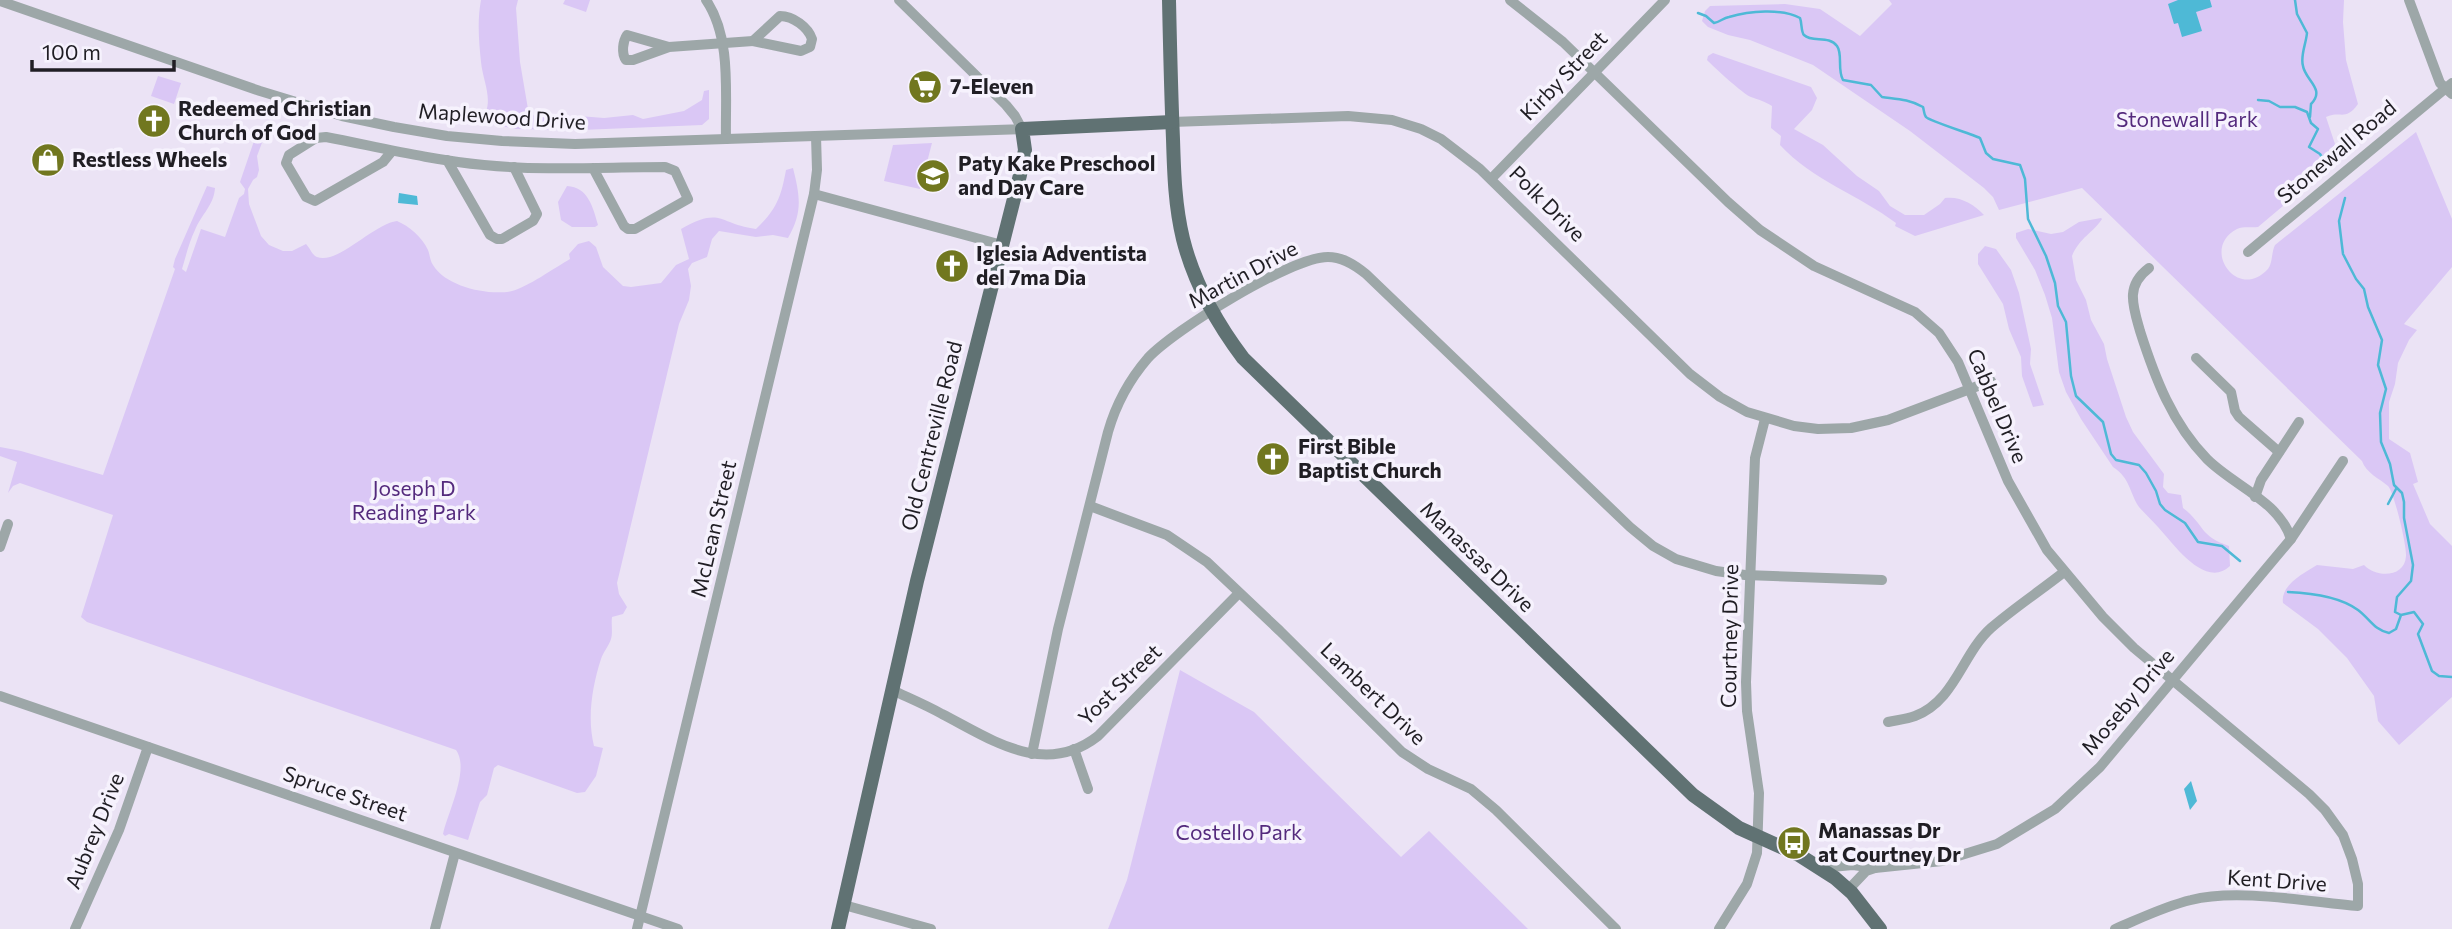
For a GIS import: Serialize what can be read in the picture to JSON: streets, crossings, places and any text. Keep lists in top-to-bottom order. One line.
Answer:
{"streets":{"main road":["Polk Drive","Old Centreville Road","Manassas Drive"],"street":["Kirby Street","Maplewood Drive","Stonewall Road","Martin Drive","Cabbel Drive","McLean Street","Courtney Drive","Yost Street","Lambert Drive","Moseby Drive","Spruce Street","Aubrey Drive","Kent Drive"]},"crossings":[["Kirby Street","Polk Drive"],["Kirby Street","Cabbel Drive"],["Maplewood Drive","Polk Drive"],["Maplewood Drive","Old Centreville Road"],["Maplewood Drive","McLean Street"],["Polk Drive","Cabbel Drive"],["Polk Drive","Old Centreville Road"],["Polk Drive","Manassas Drive"],["Polk Drive","Courtney Drive"],["Martin Drive","Manassas Drive"],["Martin Drive","Courtney Drive"],["Martin Drive","Yost Street"],["Martin Drive","Lambert Drive"],["Cabbel Drive","Moseby Drive"],["Cabbel Drive","Kent Drive"],["Old Centreville Road","Yost Street"],["McLean Street","Spruce Street"],["Manassas Drive","Courtney Drive"],["Manassas Drive","Moseby Drive"],["Yost Street","Lambert Drive"],["Spruce Street","Aubrey Drive"]],"parks":["Stonewall Park","Joseph D Reading Park","Costello Park"],"places":{"supermarket":["7-Eleven"],"church":["Redeemed Christian Church of God","Iglesia Adventista del 7ma Dia","First Bible Baptist Church"],"shop":["Restless Wheels"],"school or university":["Paty Kake Preschool and Day Care"],"bus stop":["Manassas Dr at Courtney Dr"]},"scale_bar":"100 m"}
